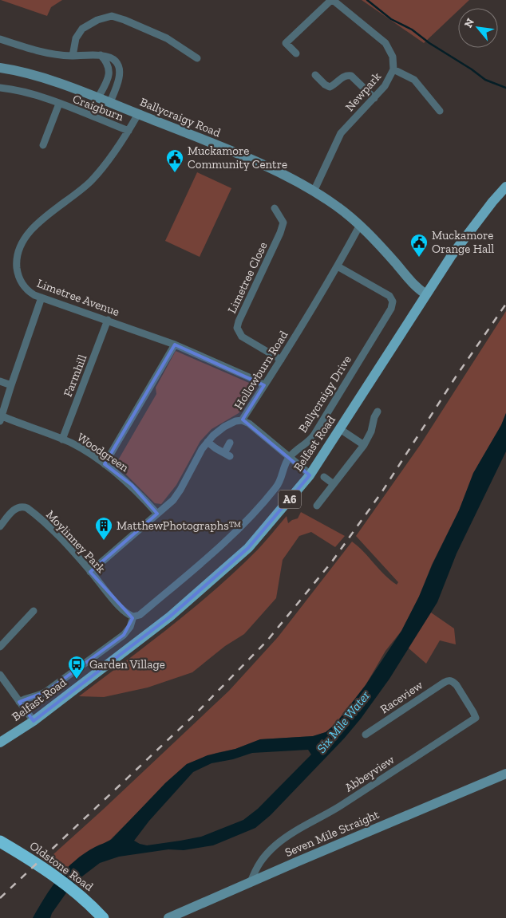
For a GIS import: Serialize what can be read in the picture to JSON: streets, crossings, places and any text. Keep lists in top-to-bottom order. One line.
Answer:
{"streets":{"highway":["Oldstone Road"],"main road":["Ballycraigy Road","Belfast Road","A6","Seven Mile Straight"],"street":["Newpark","Craigburn","Limetree Close","Limetree Avenue","Hollowburn Road","Farmhill","Ballycraigy Drive","Woodgreen","Moylinney Park","Raceview","Abbeyview"]},"crossings":[["Newpark","Ballycraigy Road"],["Craigburn","Limetree Avenue"],["Ballycraigy Road","Limetree Avenue"],["Ballycraigy Road","Hollowburn Road"],["Ballycraigy Road","Belfast Road"],["Limetree Close","Hollowburn Road"],["Limetree Avenue","Hollowburn Road"],["Limetree Avenue","Farmhill"],["Hollowburn Road","Ballycraigy Drive"],["Hollowburn Road","Woodgreen"],["Hollowburn Road","Moylinney Park"],["Farmhill","Woodgreen"],["Raceview","Abbeyview"],["Abbeyview","Seven Mile Straight"]],"water":["Six Mile Water"],"places":{"public building":["Muckamore Community Centre","Muckamore Orange Hall"],"building":["MatthewPhotographs™"],"bus stop":["Garden Village"]},"north":"top left"}
